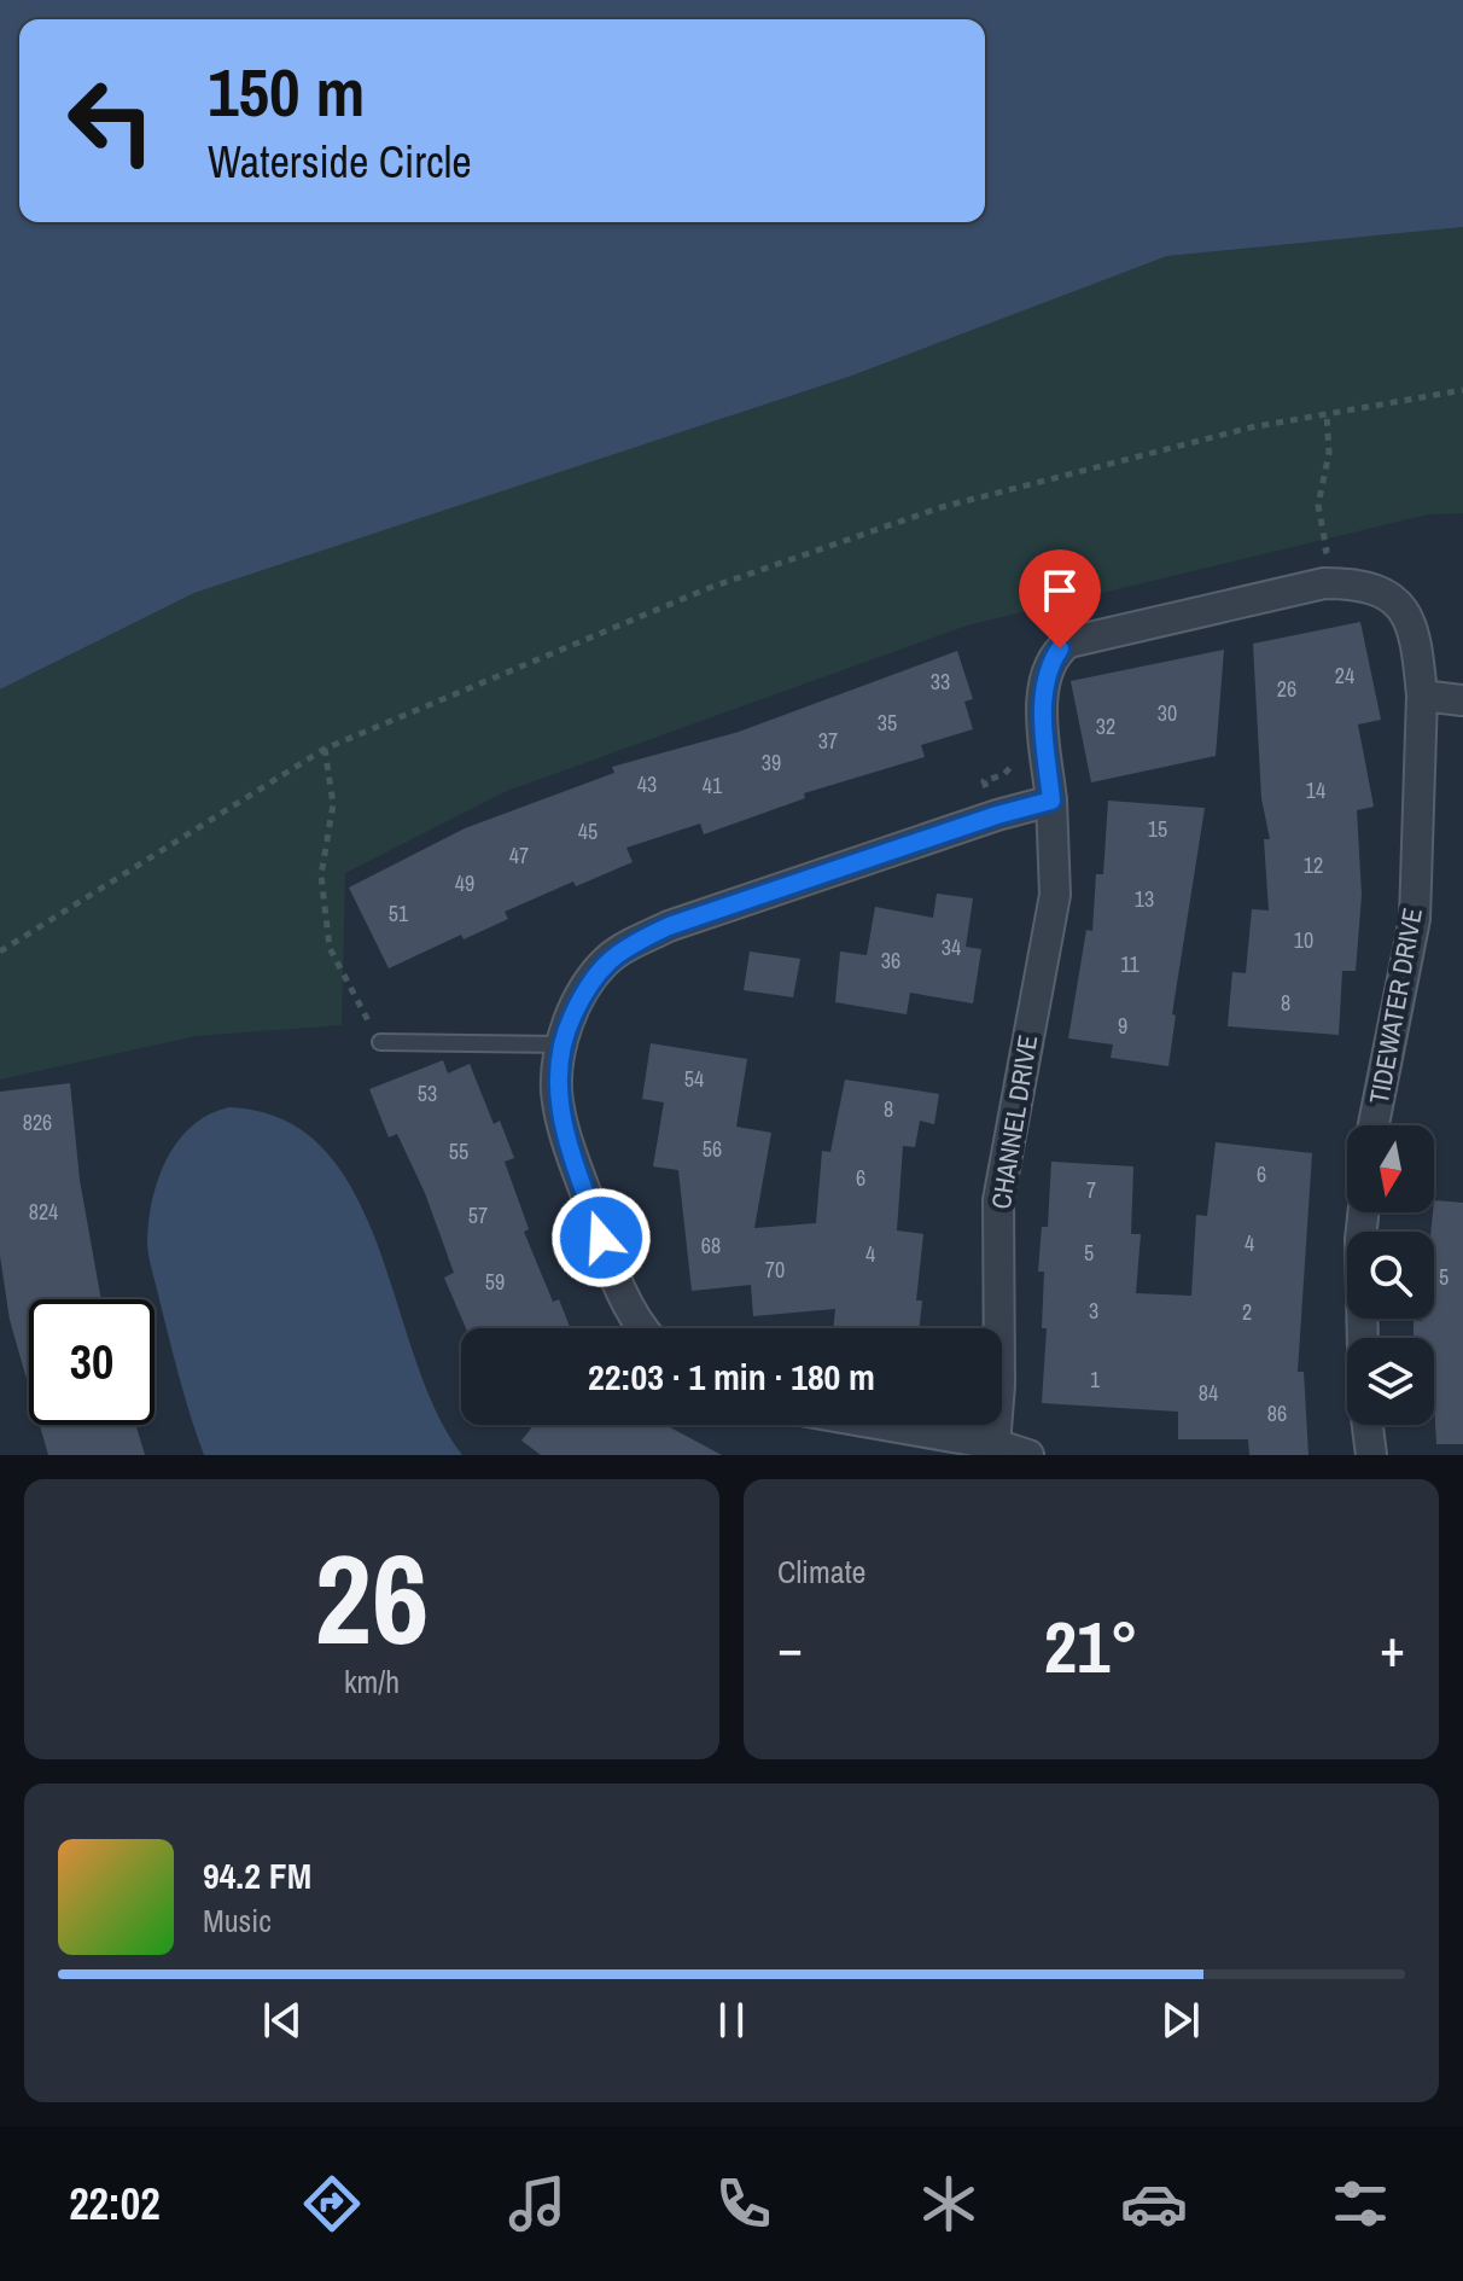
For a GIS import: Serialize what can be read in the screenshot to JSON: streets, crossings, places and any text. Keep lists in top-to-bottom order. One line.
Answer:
{"streets":{"street":["TIDEWATER DRIVE","CHANNEL DRIVE"]},"crossings":[["TIDEWATER DRIVE","CHANNEL DRIVE"]],"house_numbers":["24","33","26","30","35","32","37","39","43","41","14","15","45","47","12","49","13","51","10","34","36","11","8","9","54","53","8","826","56","55","6","6","7","824","57","4","68","5","4","70","5","59","3","2","1","84","86"],"north":"bottom","page":{"turn":["150 m","Waterside Circle"],"limit":"30","trip":"22:03 · 1 min · 180 m","tile":[["26","km/h"],"Climate"],"heat":["−","21°","+"],"song":["94.2 FM","Music"],"tabs":"22:02"}}
